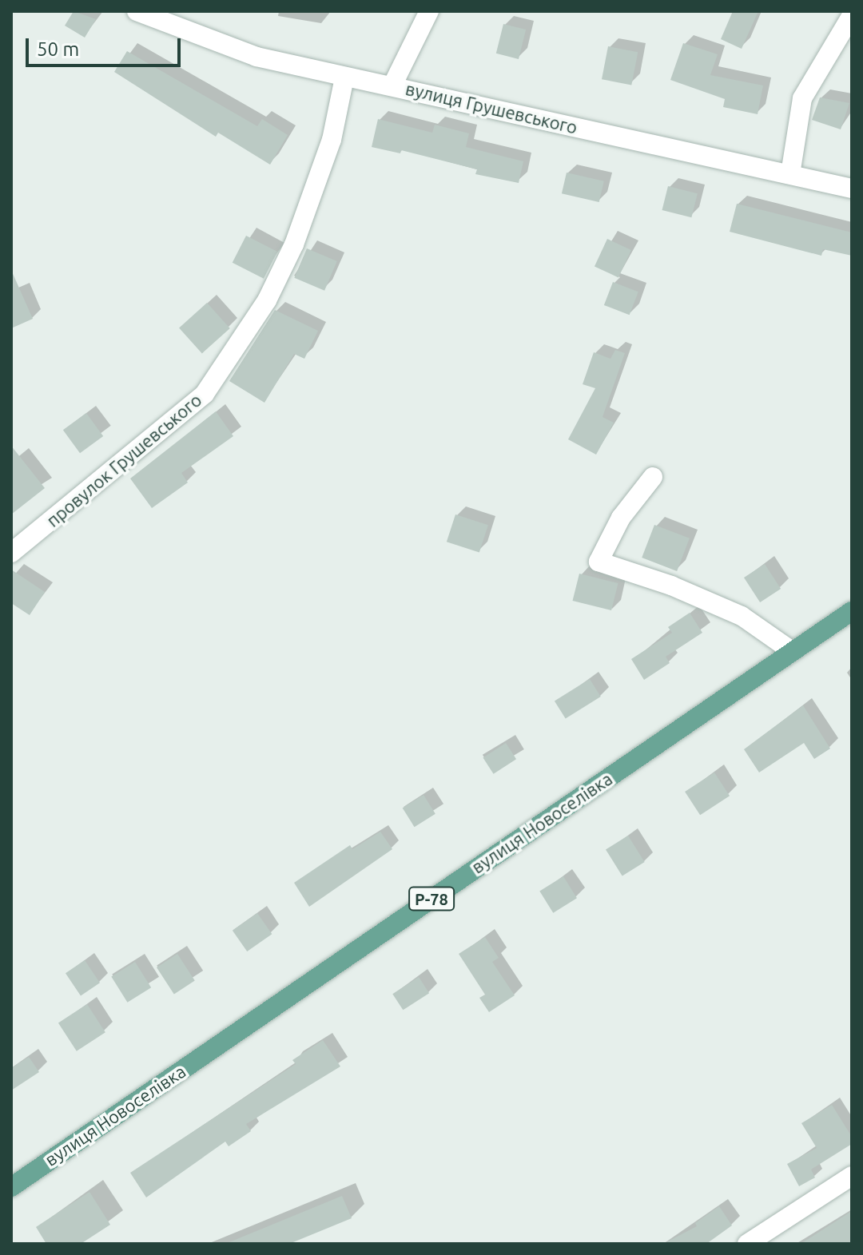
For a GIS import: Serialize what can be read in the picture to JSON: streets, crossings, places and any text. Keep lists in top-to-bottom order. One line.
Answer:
{"streets":{"main road":["вулиця Новоселівка","Р-78"],"street":["вулиця Грушевського","провулок Грушевського"]},"crossings":[["вулиця Грушевського","провулок Грушевського"]],"scale_bar":"50 m"}
